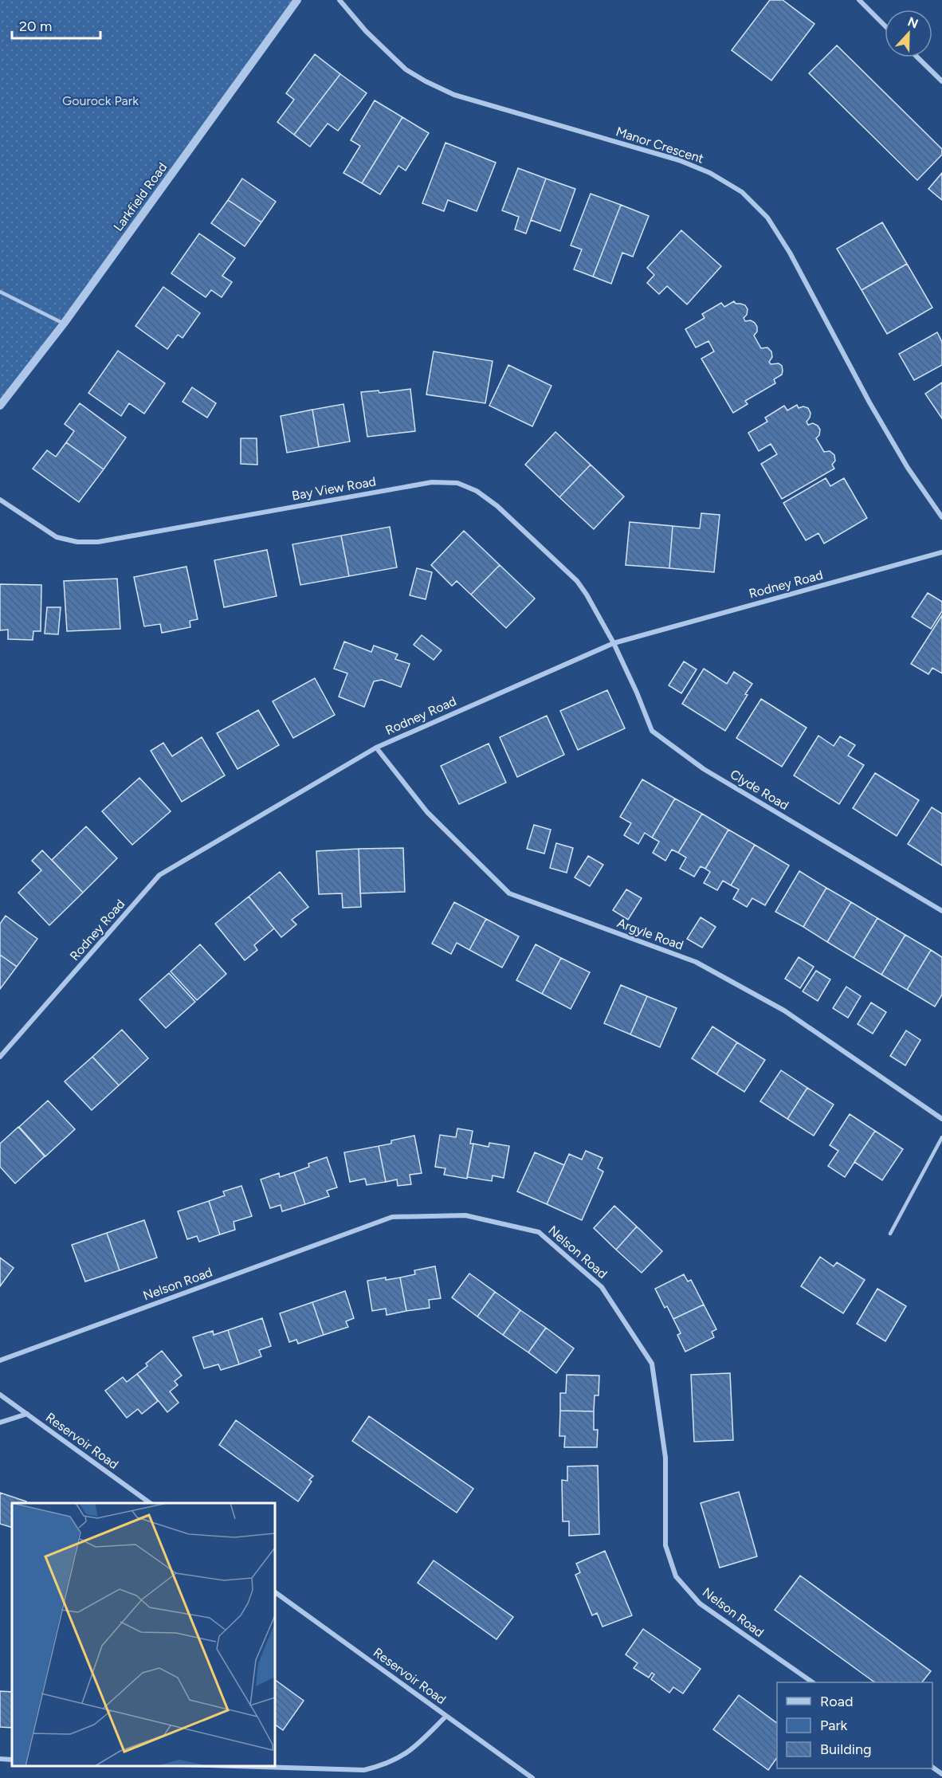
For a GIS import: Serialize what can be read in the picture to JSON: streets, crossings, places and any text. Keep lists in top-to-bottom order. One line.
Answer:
{"streets":{"street":["Manor Crescent","Larkfield Road","Bay View Road","Rodney Road","Clyde Road","Argyle Road","Nelson Road","Reservoir Road"]},"crossings":[["Bay View Road","Rodney Road"],["Bay View Road","Clyde Road"],["Rodney Road","Clyde Road"],["Rodney Road","Argyle Road"]],"parks":["Gourock Park"],"legend":["Road","Park","Building"],"scale_bar":"20 m","north":"top"}
